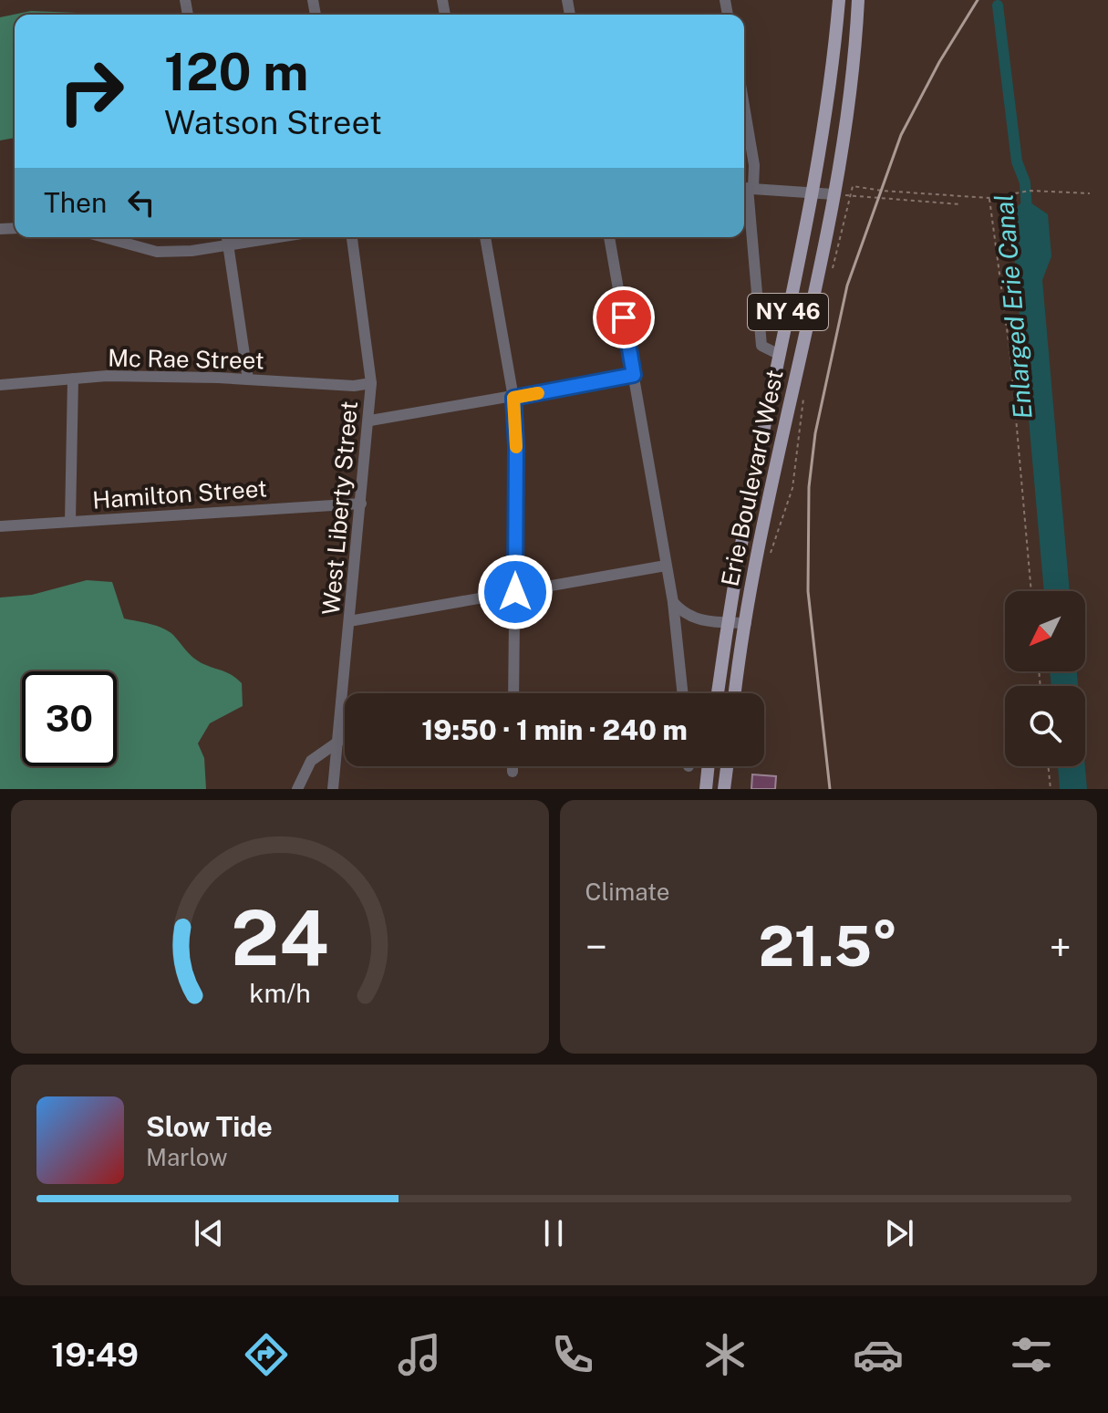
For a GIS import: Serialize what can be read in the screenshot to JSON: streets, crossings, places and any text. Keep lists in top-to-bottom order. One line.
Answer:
{"streets":{"main road":["NY 46","Erie Boulevard West"],"street":["Mc Rae Street","Hamilton Street","West Liberty Street"]},"crossings":[["Mc Rae Street","West Liberty Street"],["Hamilton Street","West Liberty Street"]],"water":["Enlarged Erie Canal"],"north":"bottom left","page":{"turn":["120 m","Watson Street"],"then":"Then","limit":"30","trip":"19:50 · 1 min · 240 m","tile":"Climate","heat":["−","21.5°","+"],"song":["Slow Tide","Marlow"],"tabs":"19:49","gauge":["24","km/h"]}}
